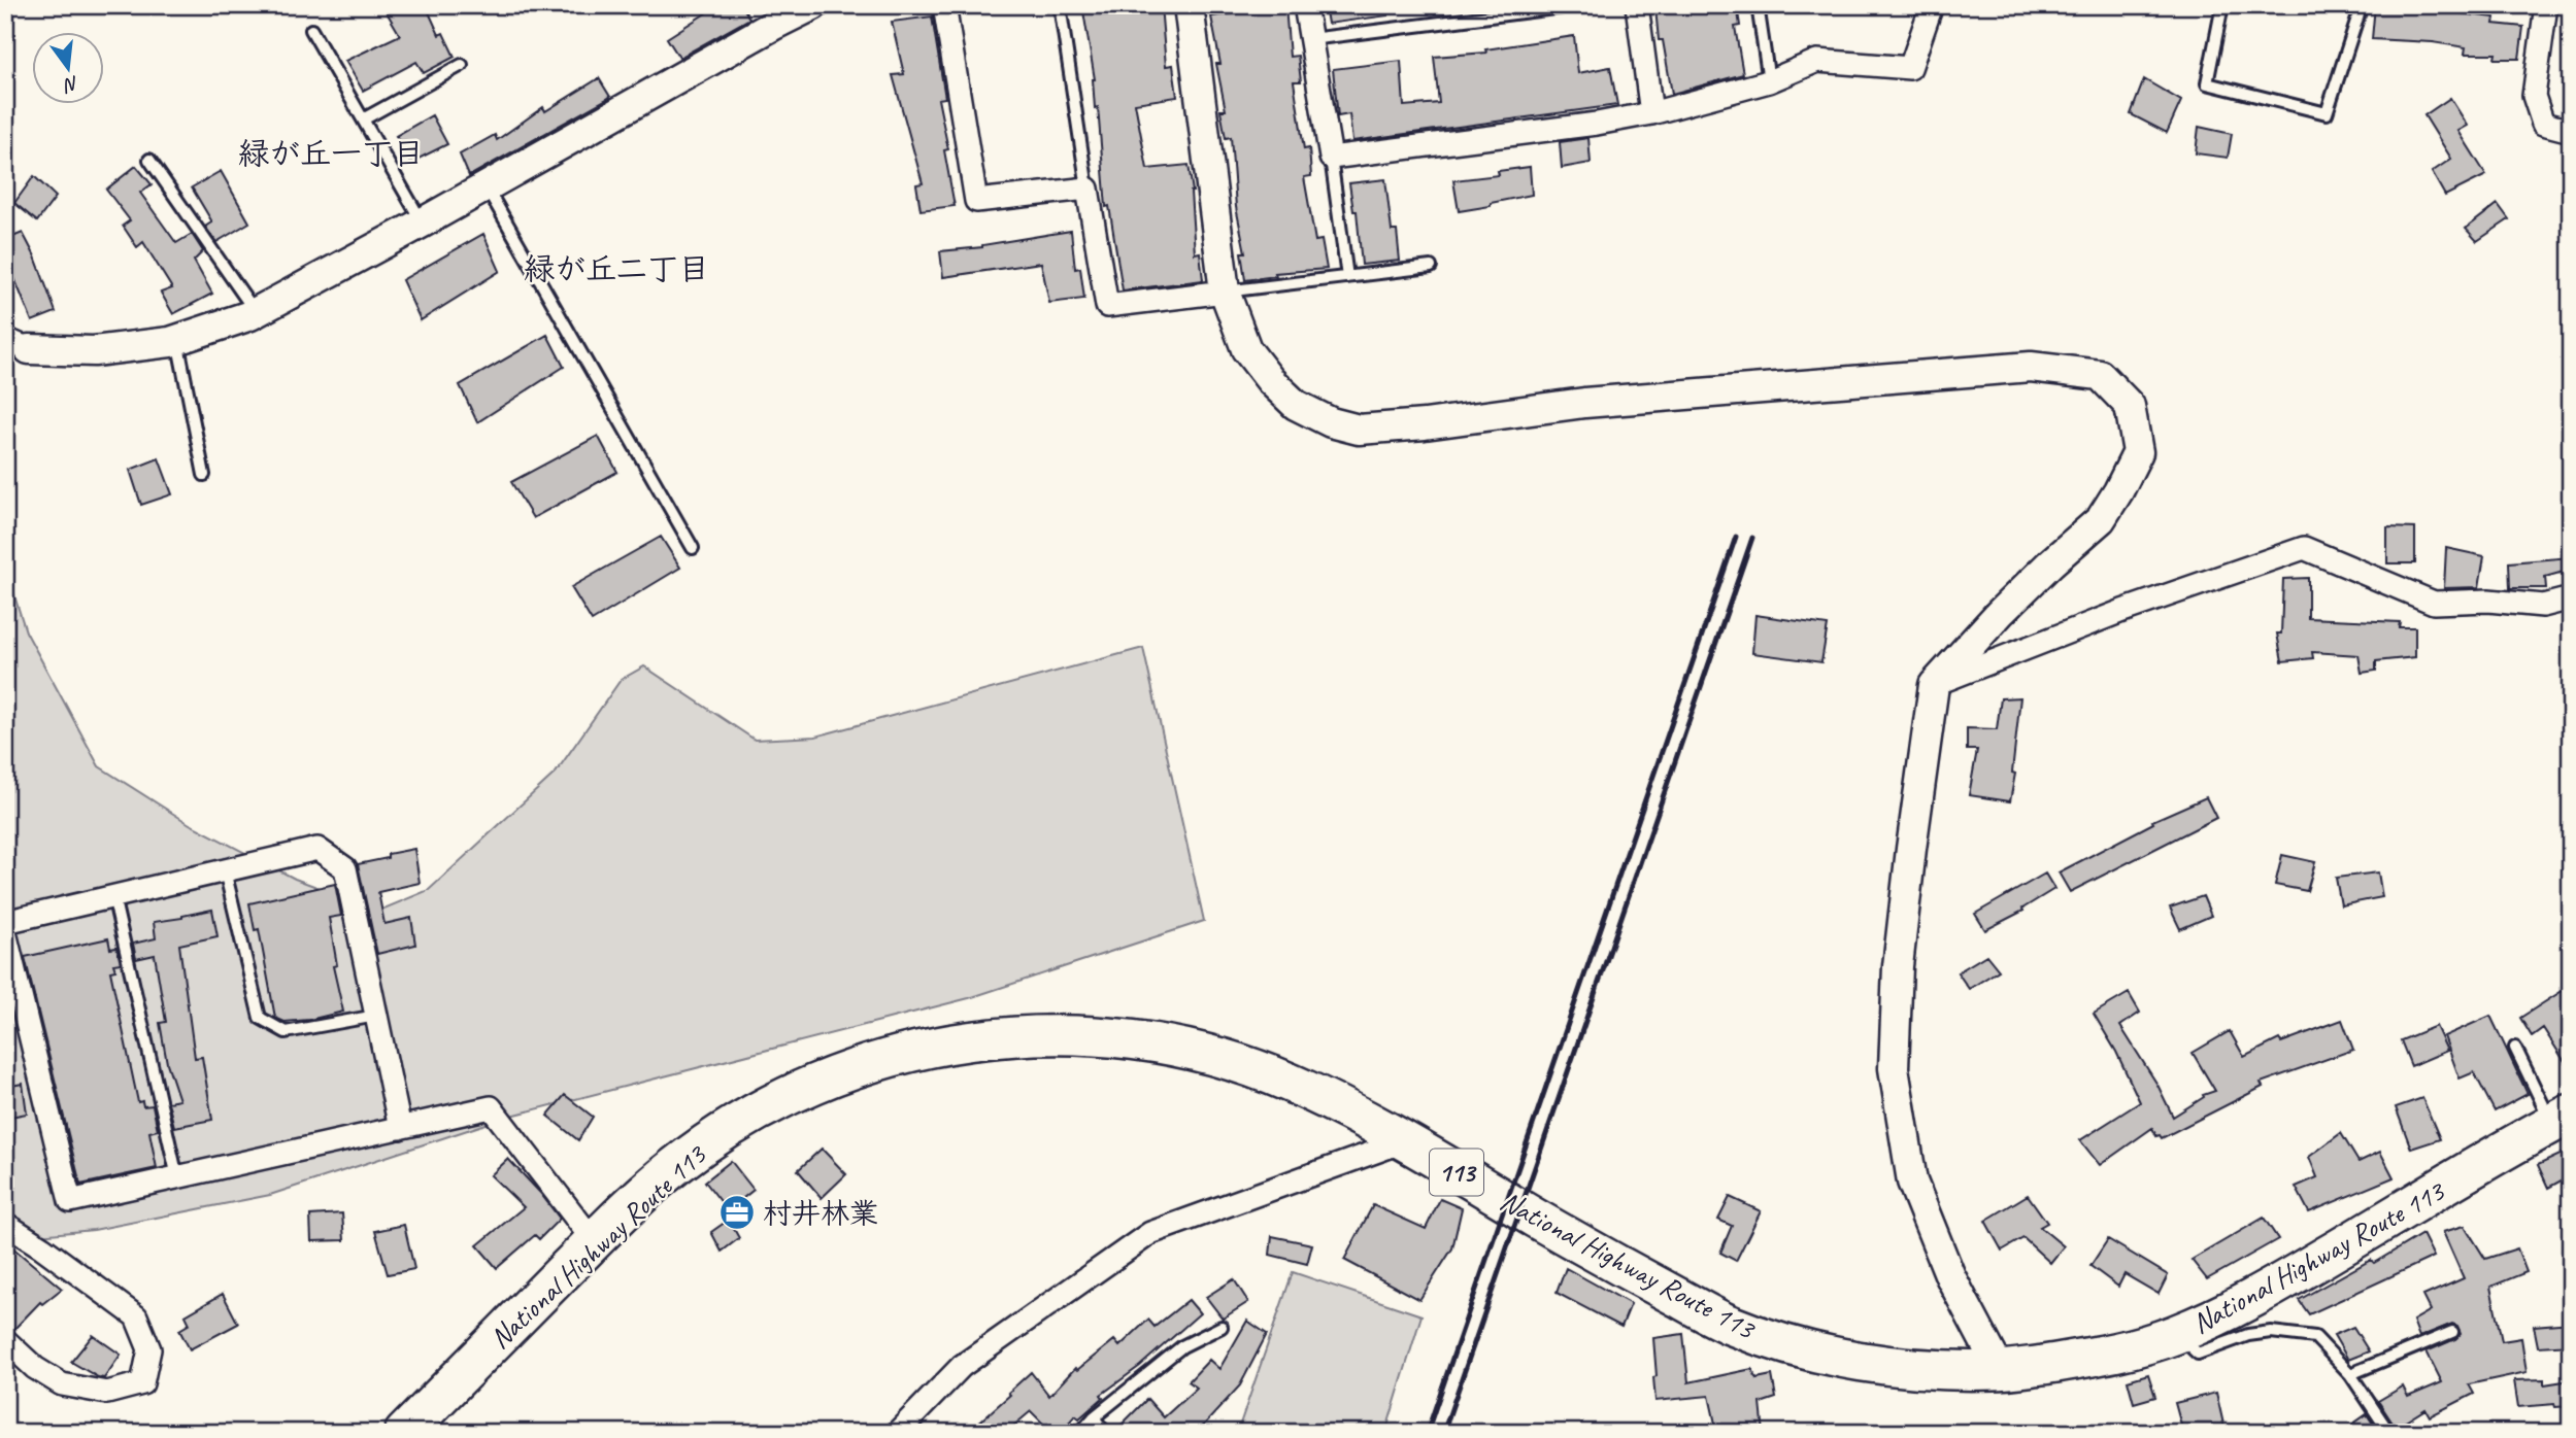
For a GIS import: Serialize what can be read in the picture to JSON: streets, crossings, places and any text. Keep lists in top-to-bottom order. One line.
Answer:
{"streets":{"highway":["113","National Highway Route 113"]},"districts":["緑が丘一丁目","緑が丘二丁目"],"places":{"office":["村井林業"]},"north":"bottom"}
